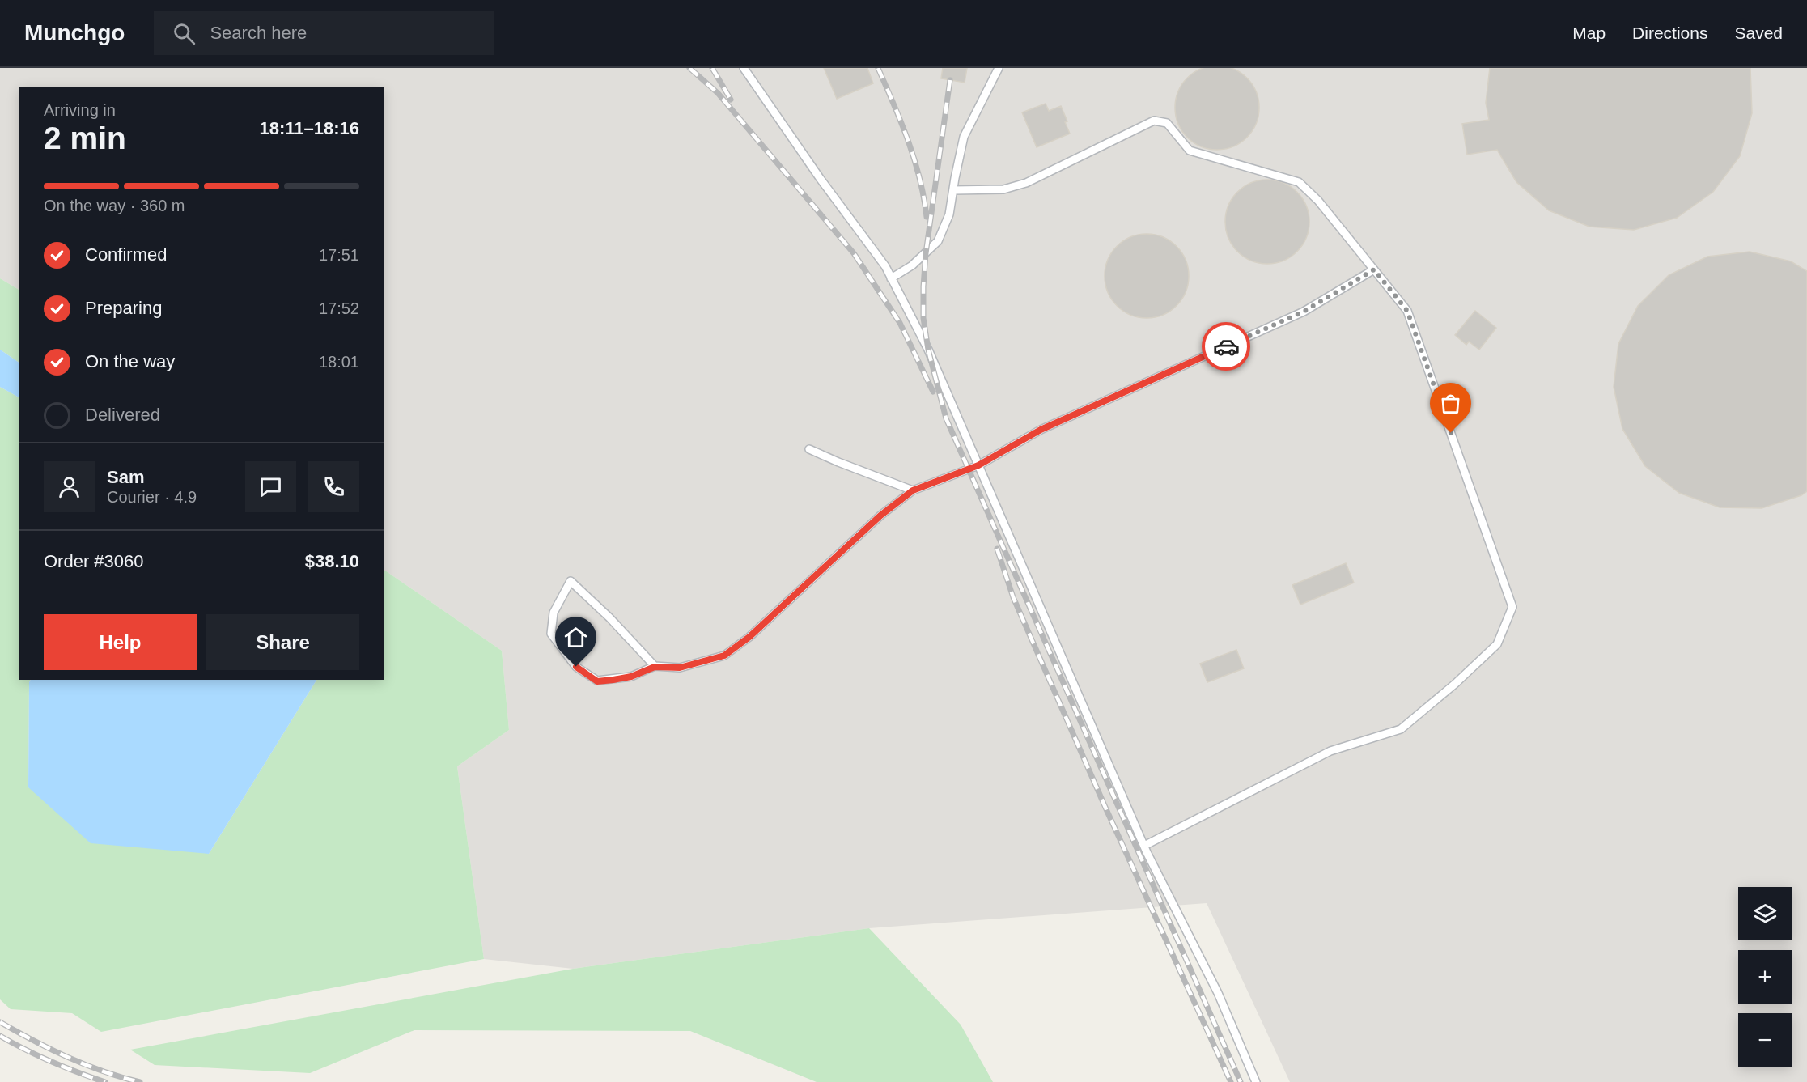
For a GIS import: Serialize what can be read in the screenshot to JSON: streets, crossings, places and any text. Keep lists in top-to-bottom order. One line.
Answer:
{"page":{"header":"Munchgo","search":"Search here","nav":["Map","Directions","Saved"],"heading":["2 min","Arriving in","18:11–18:16"],"panel":["Sam","Courier · 4.9","Order #3060","$38.10"],"bar":"On the way · 360 m","list":[["Confirmed","17:51"],["Preparing","17:52"],["On the way","18:01"],"Delivered"],"buttons":["Help","Share"],"map_buttons":["+","−"]}}
